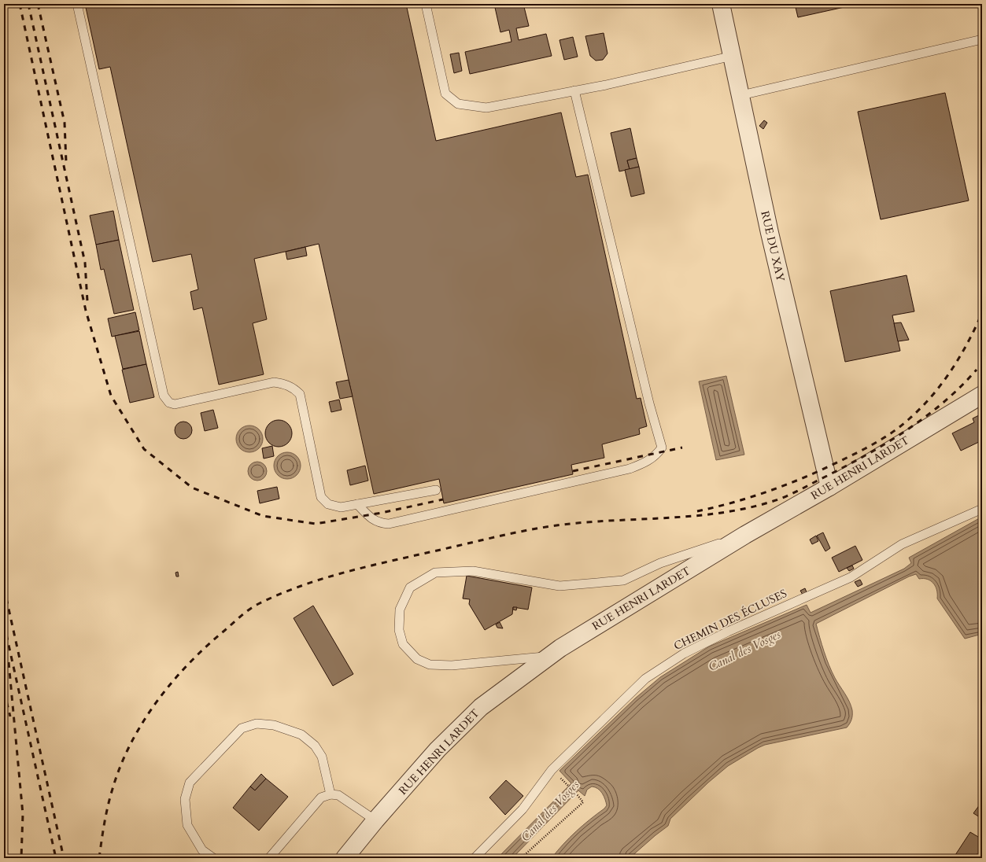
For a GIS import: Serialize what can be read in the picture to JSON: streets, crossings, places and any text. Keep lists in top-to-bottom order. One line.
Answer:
{"streets":{"street":["RUE DU XAY","RUE HENRI LARDET"],"lane":["CHEMIN DES ÉCLUSES"]},"crossings":[["RUE DU XAY","RUE HENRI LARDET"]],"water":["Canal des Vosges"]}
